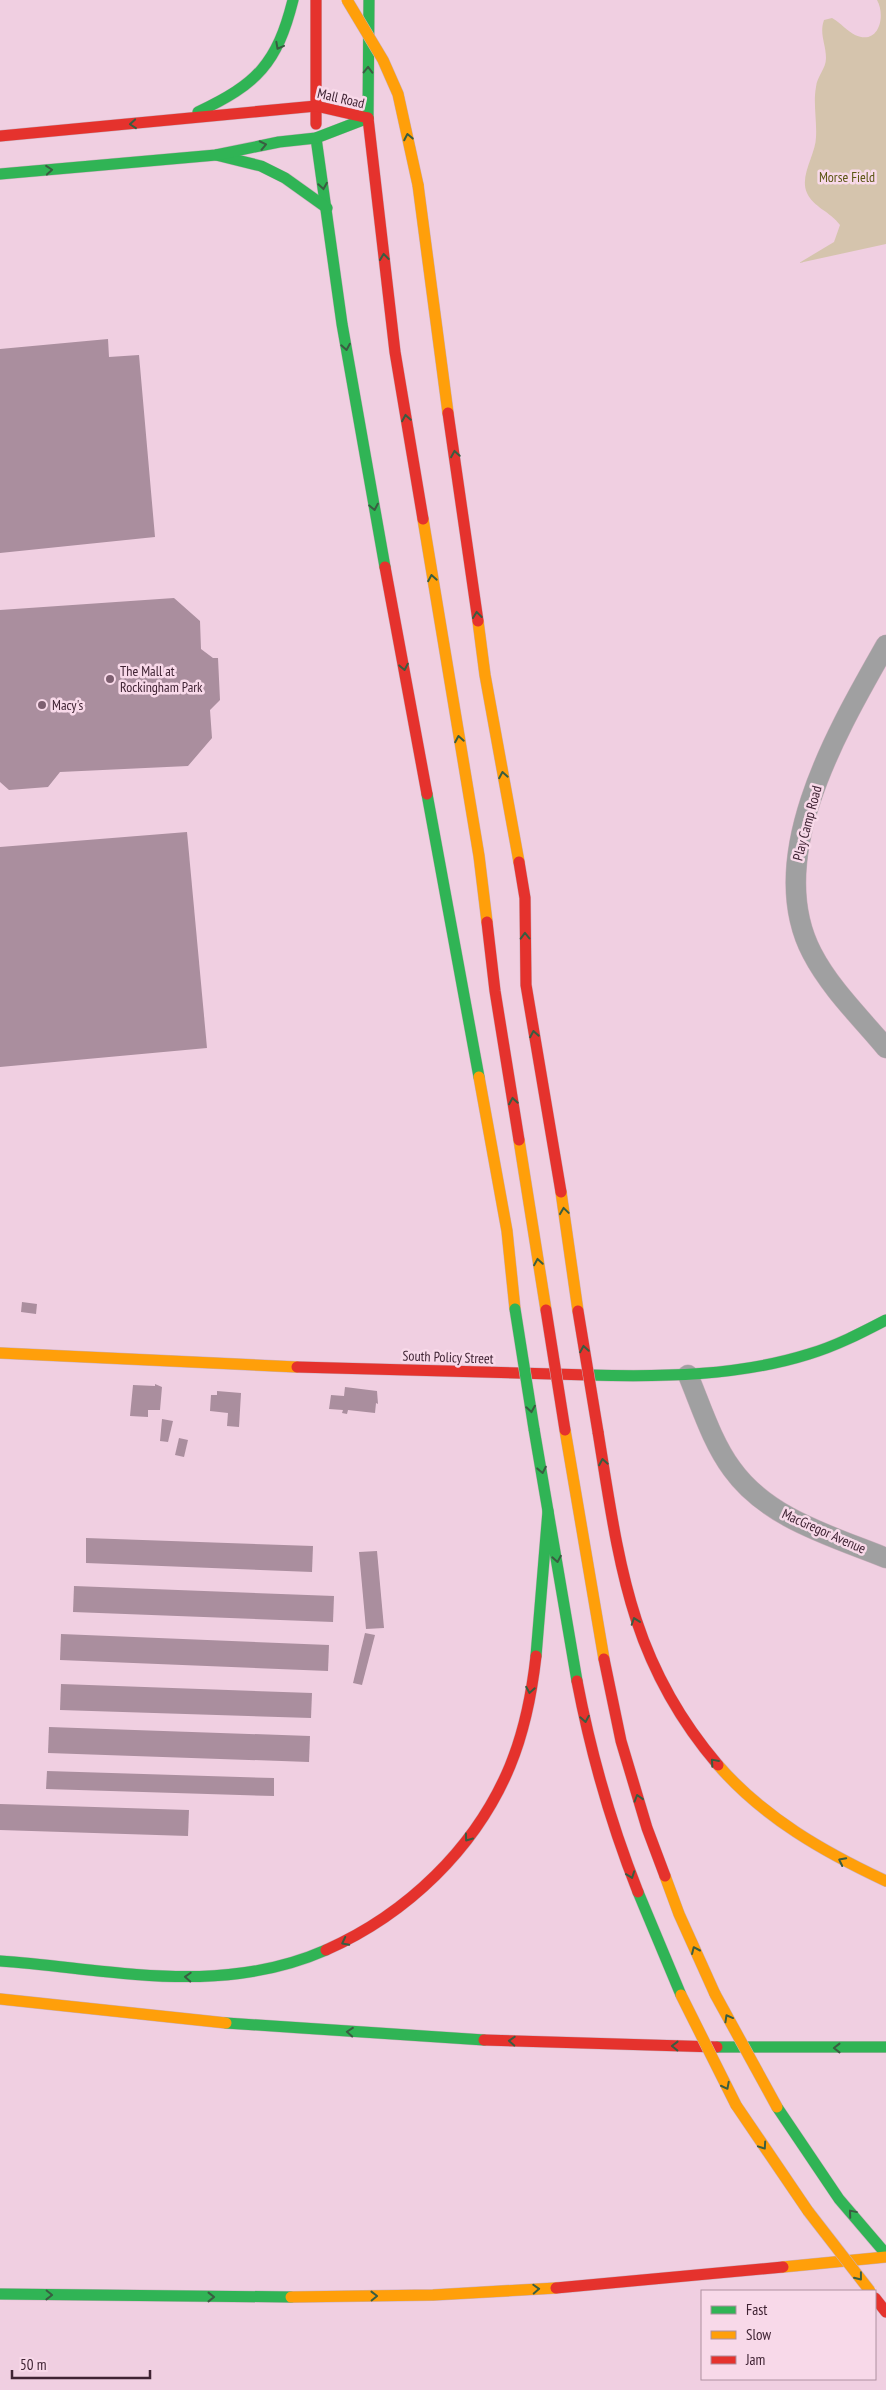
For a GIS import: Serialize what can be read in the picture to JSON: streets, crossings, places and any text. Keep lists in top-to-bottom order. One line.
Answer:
{"streets":{"main road":["Mall Road","South Policy Street"],"street":["Play Camp Road","MacGregor Avenue"]},"crossings":[["South Policy Street","MacGregor Avenue"]],"parks":["Morse Field"],"places":["The Mall at Rockingham Park","Macy's"],"legend":["Fast","Slow","Jam"],"scale_bar":"50 m"}
